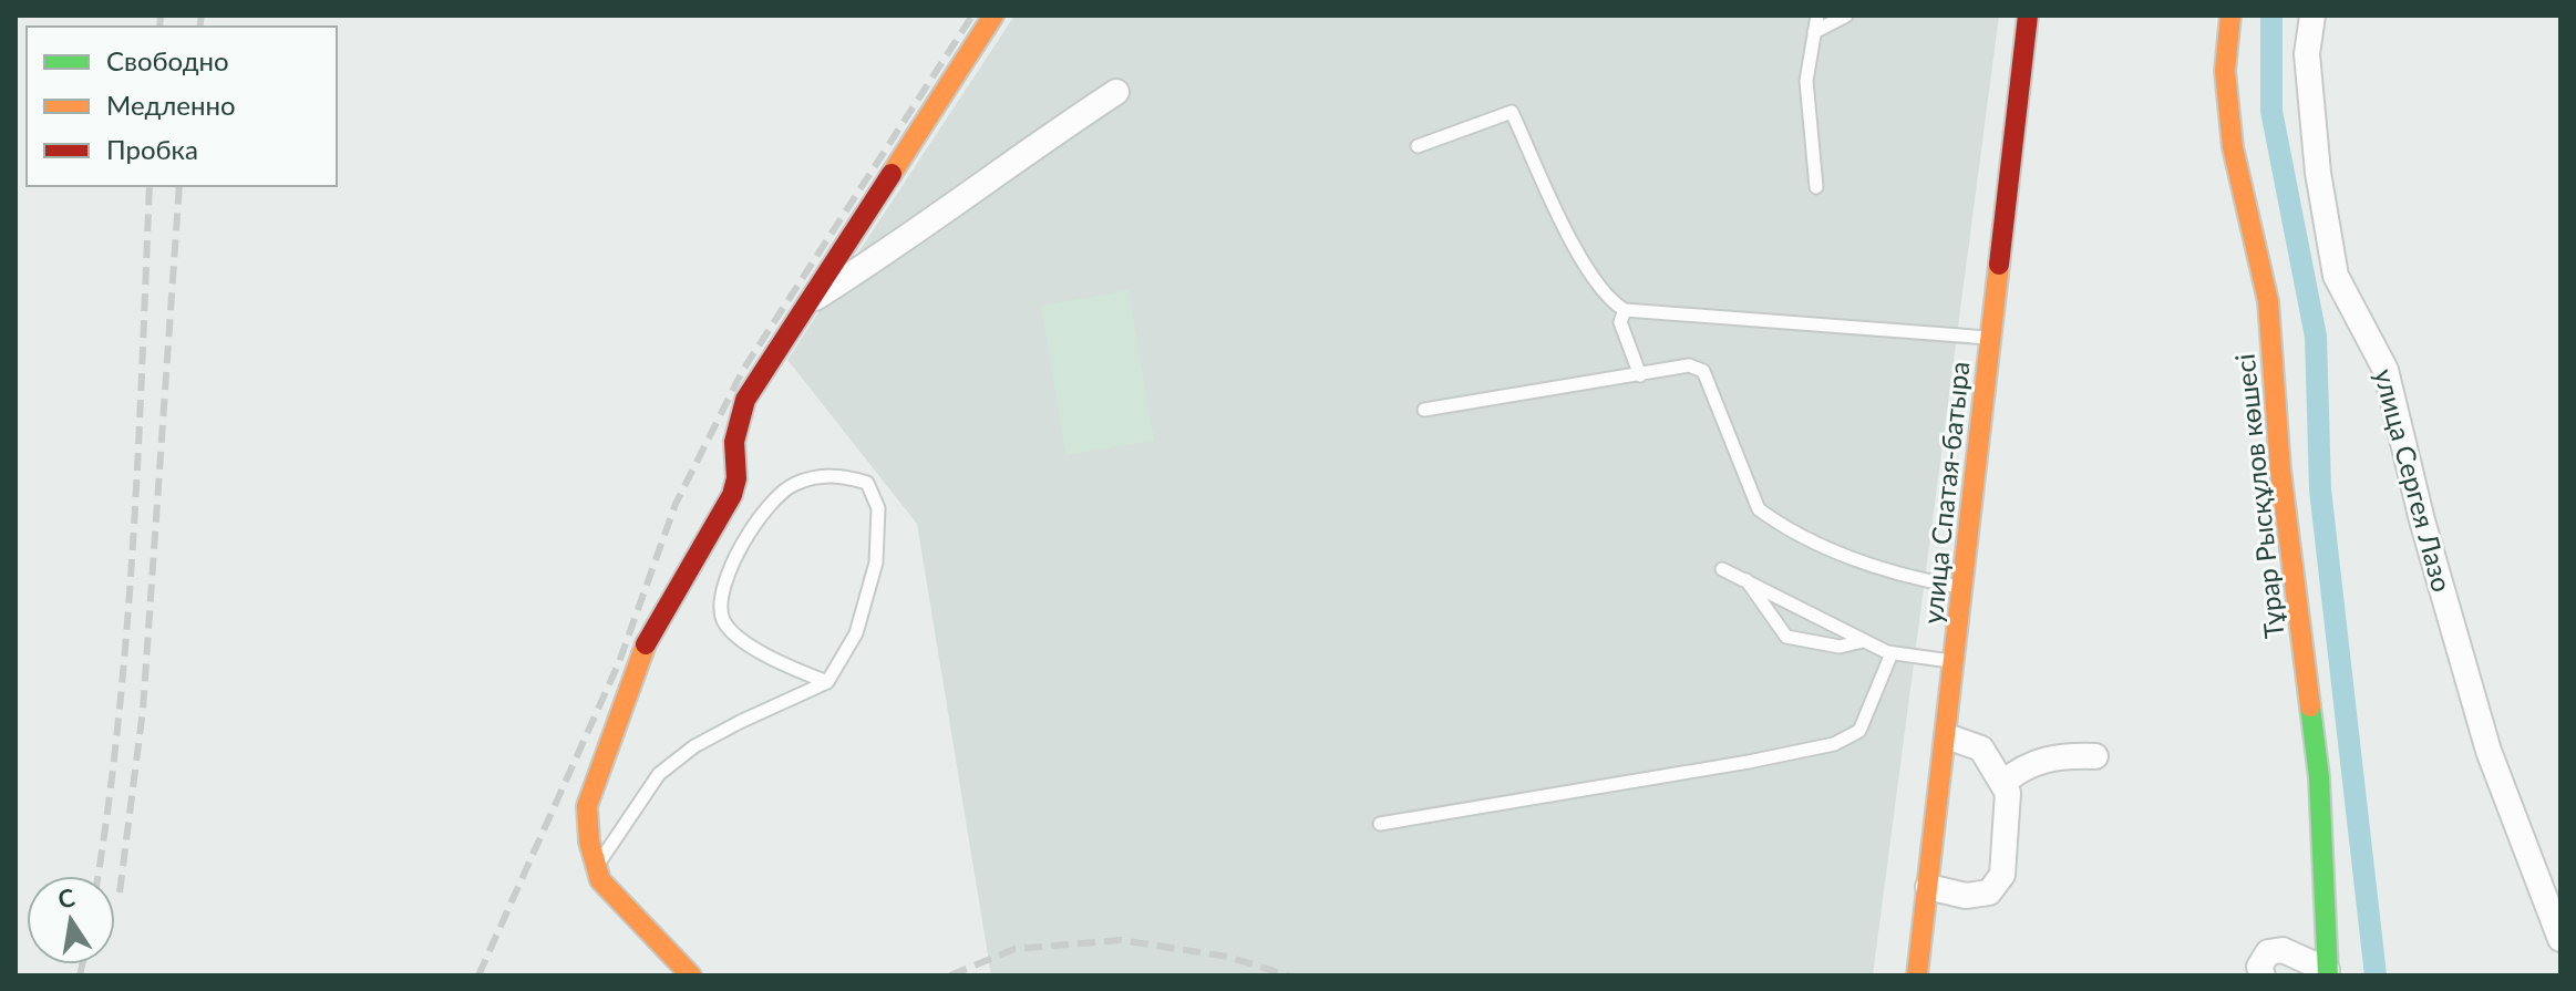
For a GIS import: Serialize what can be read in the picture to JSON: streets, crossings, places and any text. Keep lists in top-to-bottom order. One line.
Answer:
{"streets":{"street":["улица Сергея Лазо","улица Спатая-батыра","Тұрар Рысқұлов көшесі"]},"legend":["Свободно","Медленно","Пробка"],"north":"top"}
